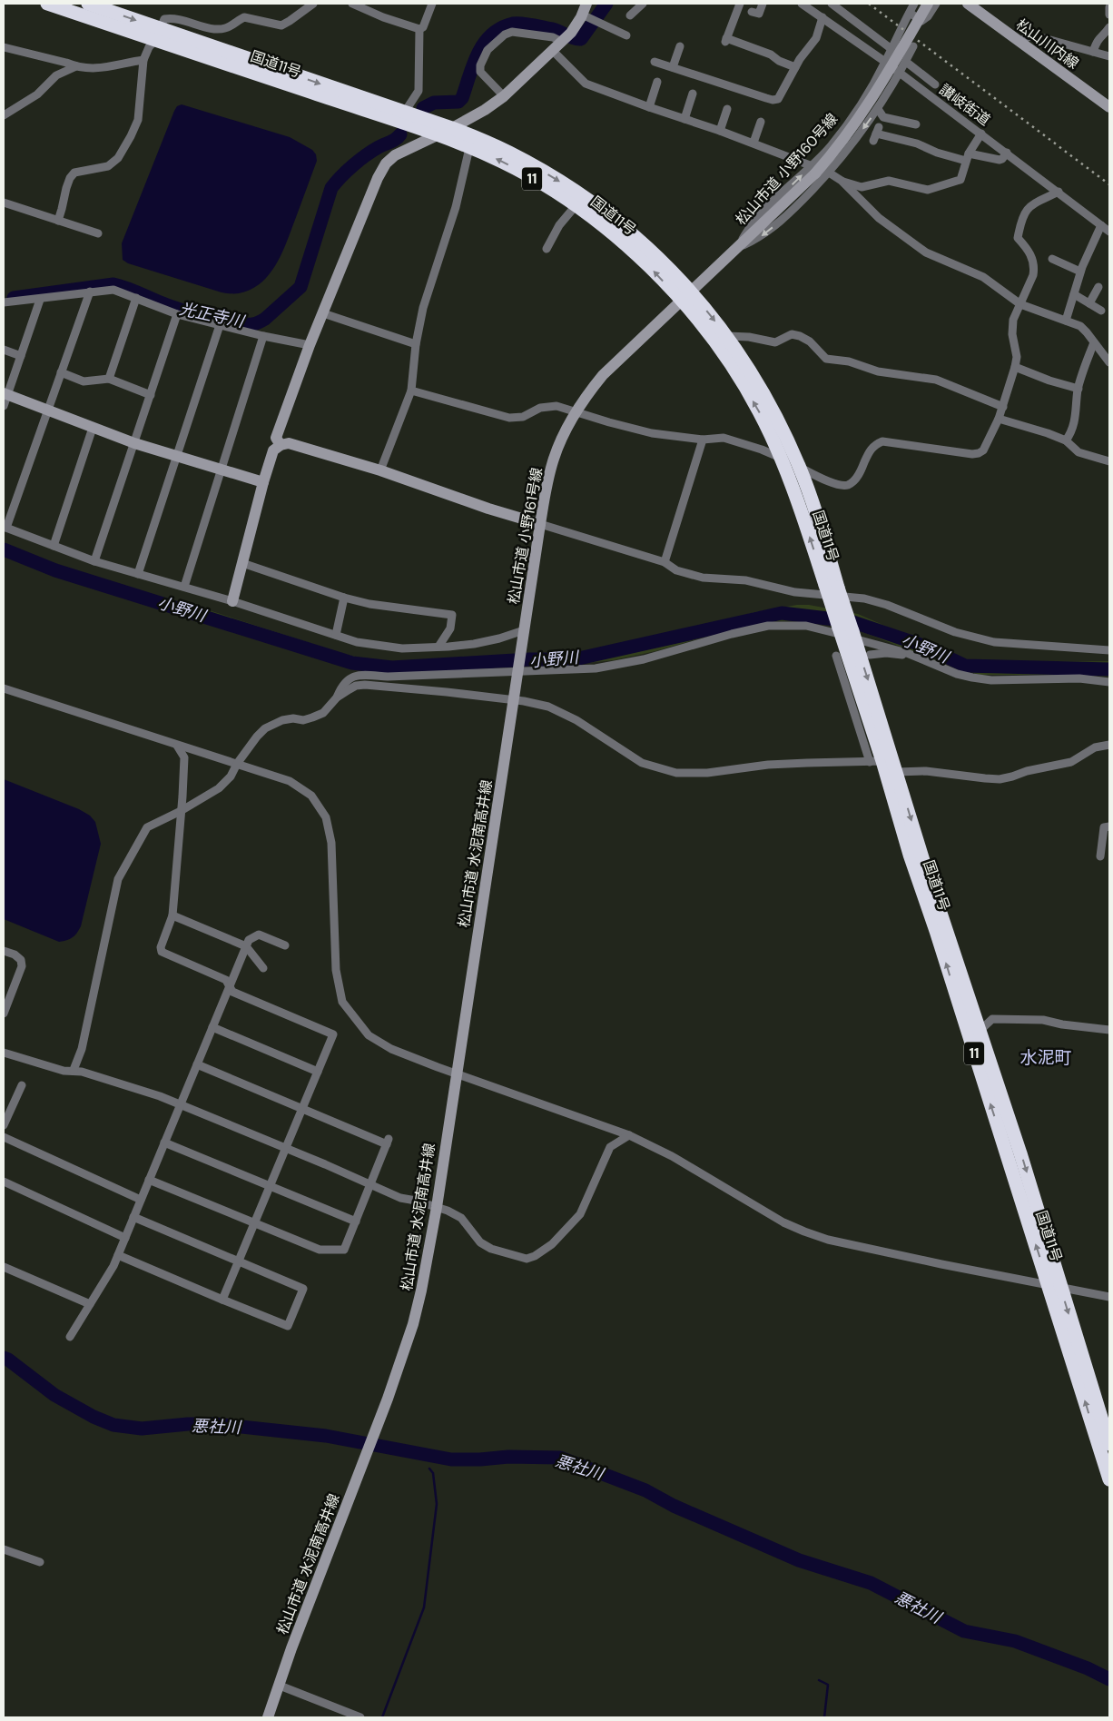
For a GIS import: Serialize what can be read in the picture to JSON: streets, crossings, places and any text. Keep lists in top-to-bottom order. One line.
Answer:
{"streets":{"highway":["国道11号","11"],"street":["松山川内線","讃岐街道","松山市道 小野160号線","松山市道 小野161号線","松山市道 水泥南高井線"]},"crossings":[["国道11号","松山市道 小野160号線"],["国道11号","松山市道 小野161号線"],["讃岐街道","松山市道 小野160号線"],["松山市道 小野160号線","松山市道 小野161号線"],["松山市道 小野161号線","松山市道 水泥南高井線"]],"districts":["水泥町"],"water":["光正寺川","小野川","悪社川"]}
